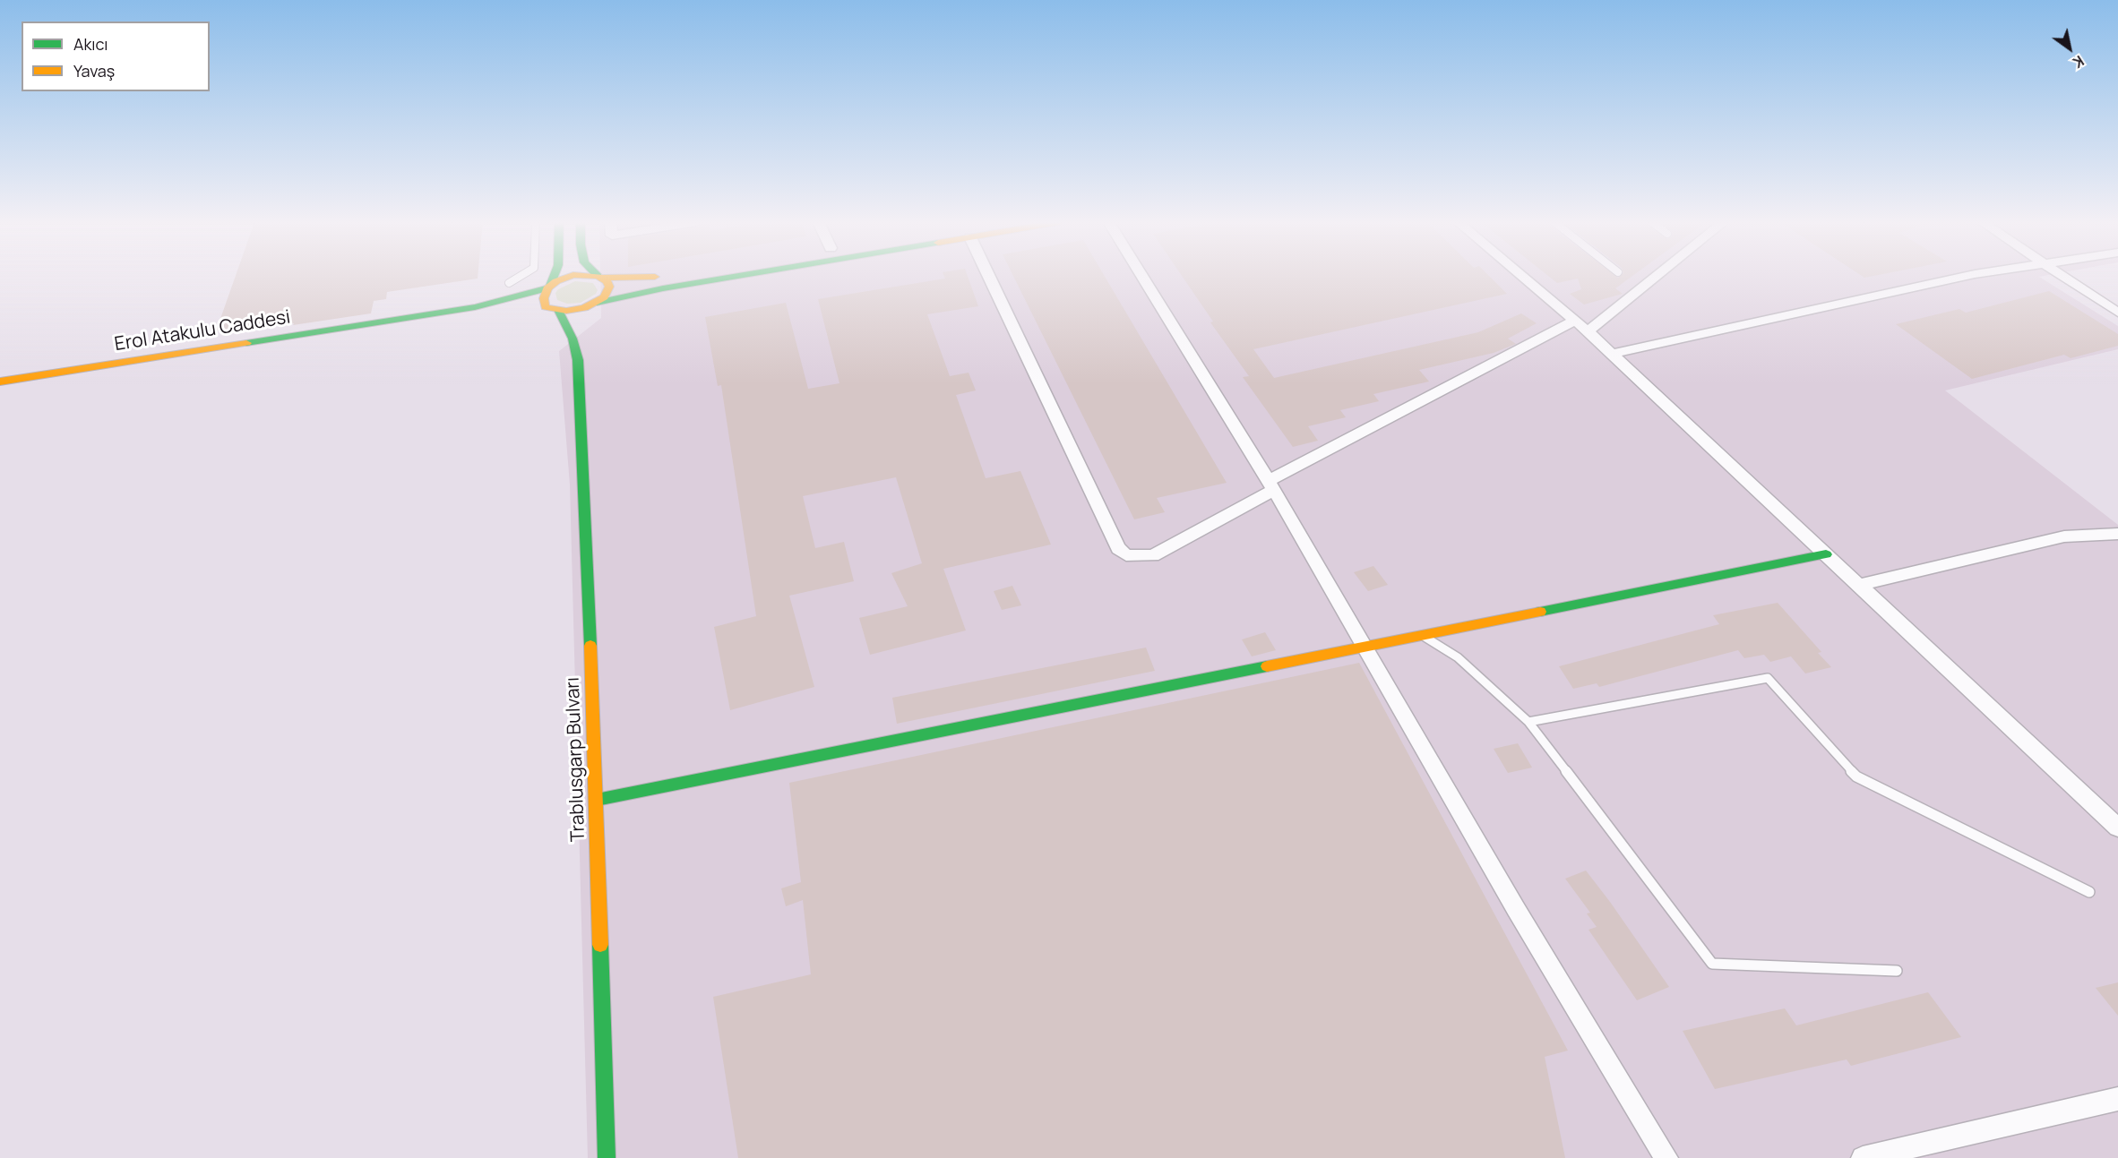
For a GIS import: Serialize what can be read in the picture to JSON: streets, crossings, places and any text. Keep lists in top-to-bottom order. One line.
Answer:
{"streets":{"main road":["Erol Atakulu Caddesi","Trablusgarp Bulvarı"]},"legend":["Akıcı","Yavaş"],"north":"bottom right"}
